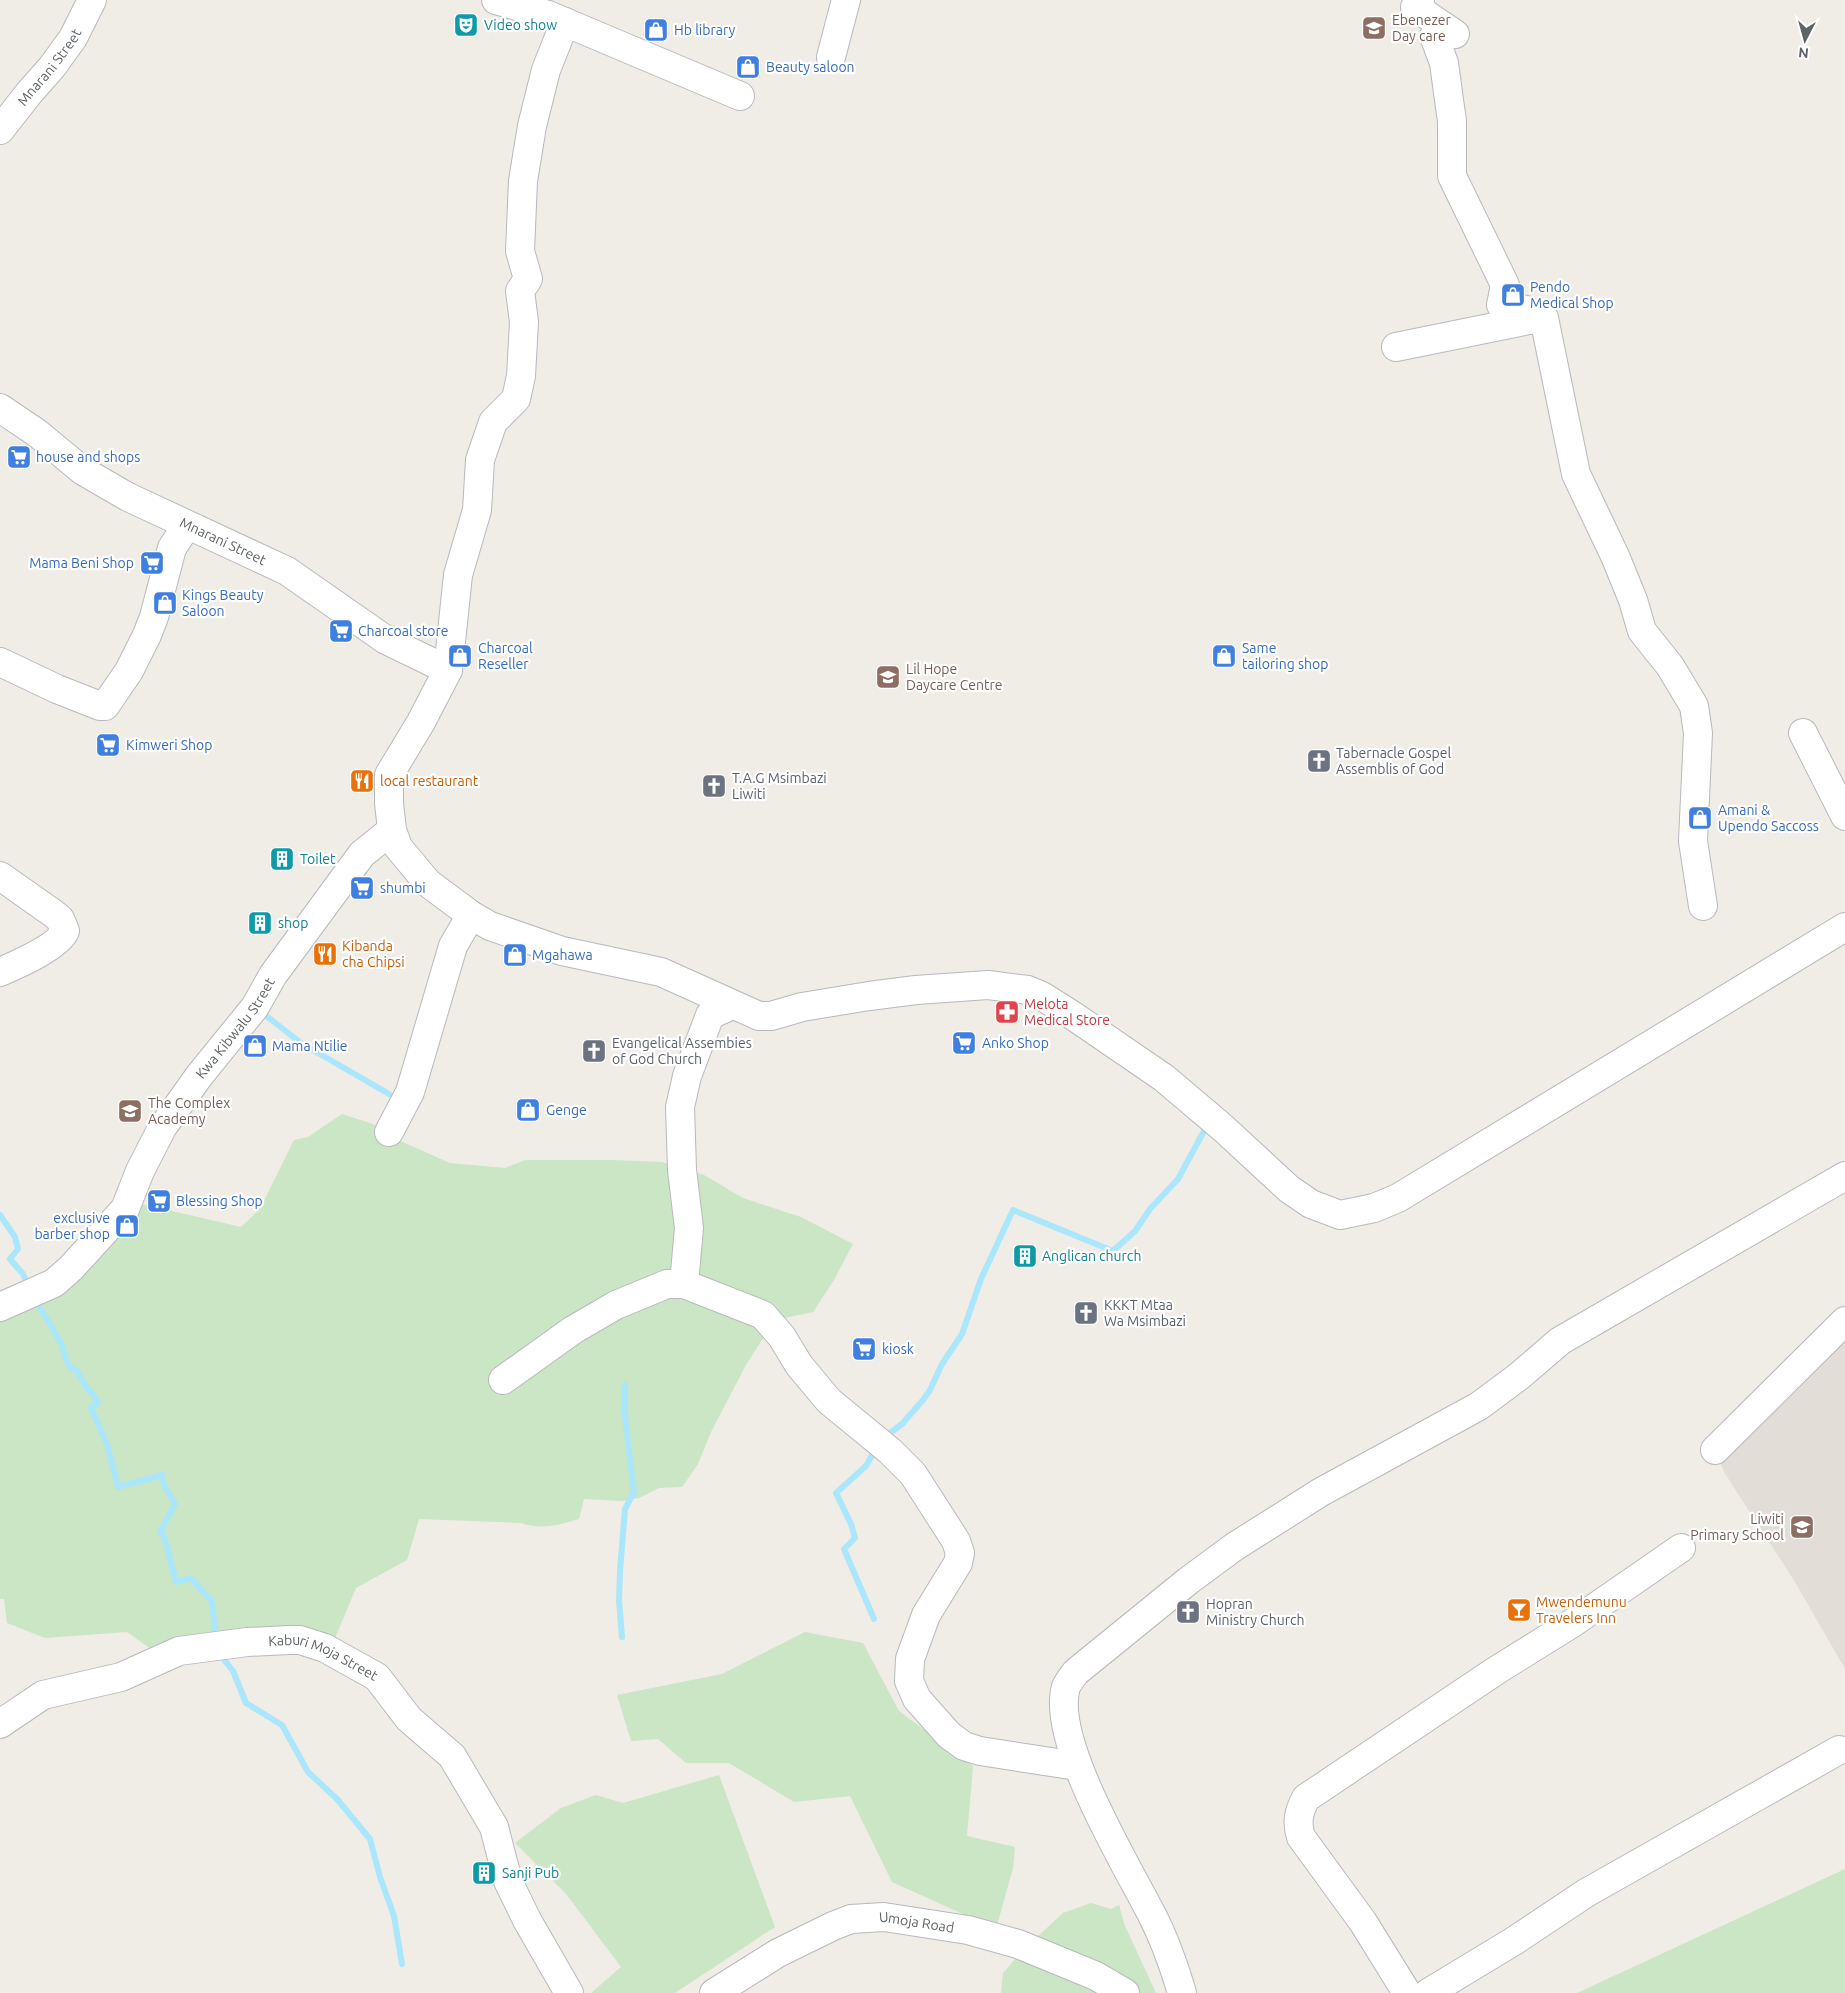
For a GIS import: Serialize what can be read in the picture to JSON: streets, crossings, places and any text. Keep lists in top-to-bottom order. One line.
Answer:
{"streets":{"street":["Mnarani Street","Kwa Kibwalu Street","Kaburi Moja Street","Umoja Road"]},"places":{"theatre":["Video show"],"school or university":["Ebenezer Day care","Lil Hope Daycare Centre","The Complex Academy","Liwiti Primary School"],"shop":["Hb library","Beauty saloon","Pendo Medical Shop","Kings Beauty Saloon","Charcoal Reseller","Same tailoring shop","Amani & Upendo Saccoss","Mgahawa","Mama Ntilie","Genge","exclusive barber shop"],"supermarket":["house and shops","Mama Beni Shop","Charcoal store","Kimweri Shop","shumbi","Anko Shop","Blessing Shop","kiosk"],"church":["Tabernacle Gospel Assemblis of God","T.A.G Msimbazi Liwiti","Evangelical Assembies of God Church","KKKT Mtaa Wa Msimbazi","Hopran Ministry Church"],"restaurant":["local restaurant","Kibanda cha Chipsi"],"building":["Toilet","shop","Anglican church","Sanji Pub"],"pharmacy":["Melota Medical Store"],"bar":["Mwendemunu Travelers Inn"]},"north":"bottom"}
